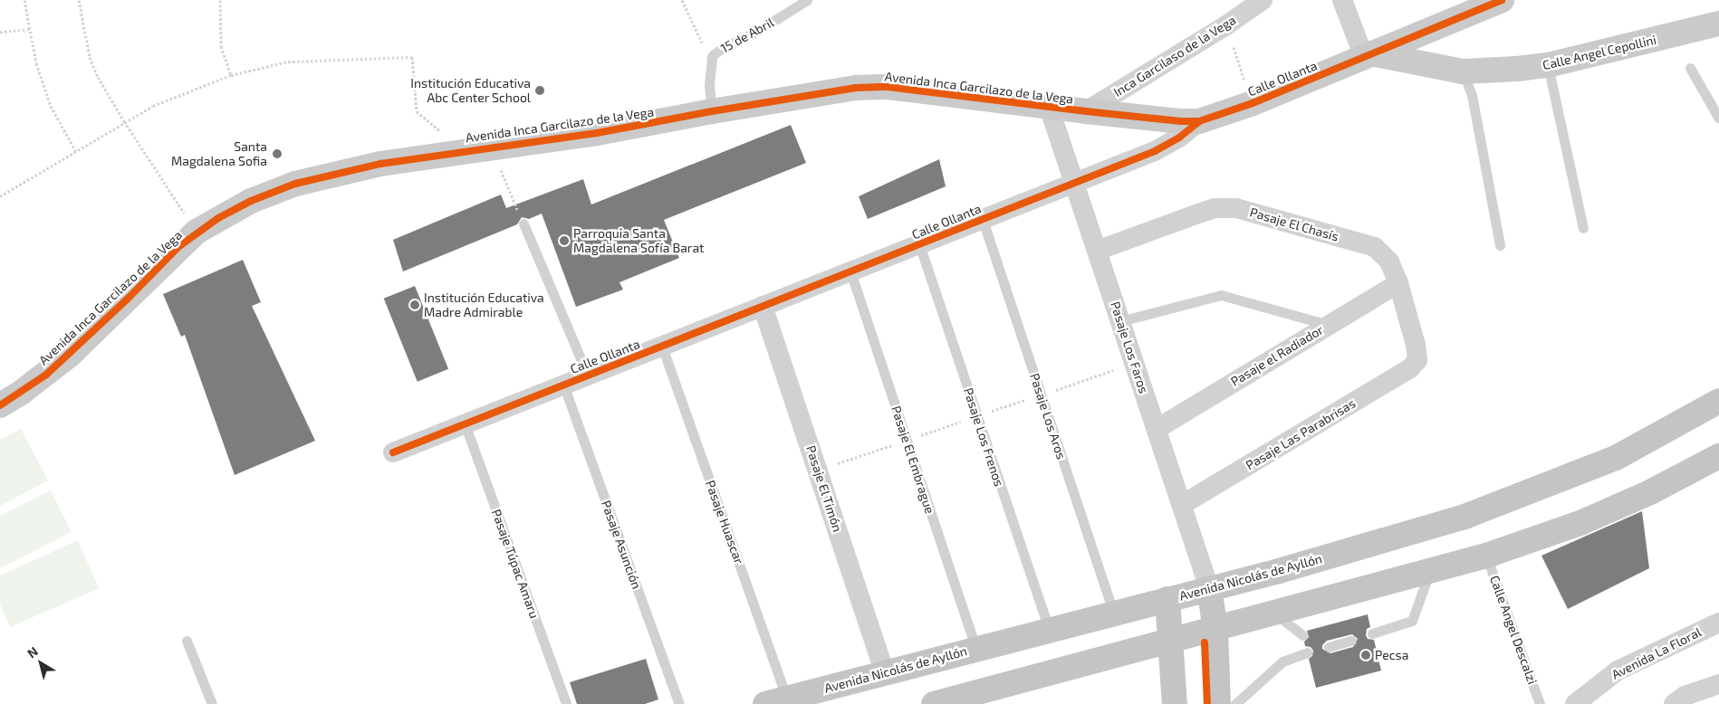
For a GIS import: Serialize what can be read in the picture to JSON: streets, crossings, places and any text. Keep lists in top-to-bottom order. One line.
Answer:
{"streets":{"main road":["Avenida Nicolás de Ayllón"],"street":["Calle Angel Cepollini","Inca Garcilaso de la Vega","Calle Ollanta","Avenida Inca Garcilazo de la Vega","Pasaje El Chasís","Pasaje Los Faros","Pasaje el Radiador","Pasaje Las Parabrisas","Pasaje El Timón","Avenida La Floral"],"lane":["15 de Abril","Pasaje Los Aros","Pasaje Los Frenos","Pasaje El Embrague","Pasaje Huascar","Pasaje Asunción","Pasaje Túpac Amaru","Calle Angel Descalzi"]},"crossings":[["15 de Abril","Avenida Inca Garcilazo de la Vega"],["Calle Angel Cepollini","Calle Ollanta"],["Inca Garcilaso de la Vega","Avenida Inca Garcilazo de la Vega"],["Calle Ollanta","Avenida Inca Garcilazo de la Vega"],["Calle Ollanta","Pasaje Los Faros"],["Calle Ollanta","Pasaje Los Aros"],["Calle Ollanta","Pasaje Los Frenos"],["Calle Ollanta","Pasaje El Embrague"],["Calle Ollanta","Pasaje El Timón"],["Calle Ollanta","Pasaje Huascar"],["Calle Ollanta","Pasaje Asunción"],["Calle Ollanta","Pasaje Túpac Amaru"],["Avenida Inca Garcilazo de la Vega","Pasaje Los Faros"],["Pasaje El Chasís","Pasaje Los Faros"],["Pasaje El Chasís","Pasaje el Radiador"],["Pasaje El Chasís","Pasaje Las Parabrisas"],["Pasaje Los Faros","Pasaje el Radiador"],["Pasaje Los Faros","Pasaje Las Parabrisas"],["Pasaje Los Faros","Avenida Nicolás de Ayllón"],["Pasaje Los Aros","Avenida Nicolás de Ayllón"],["Pasaje Los Frenos","Avenida Nicolás de Ayllón"],["Pasaje El Embrague","Avenida Nicolás de Ayllón"],["Pasaje El Timón","Avenida Nicolás de Ayllón"],["Pasaje Huascar","Avenida Nicolás de Ayllón"]],"places":["Institución Educativa Abc Center School","Santa Magdalena Sofia","Parroquia Santa Magdalena Sofía Barat","Institución Educativa Madre Admirable","Pecsa"],"north":"top left"}
